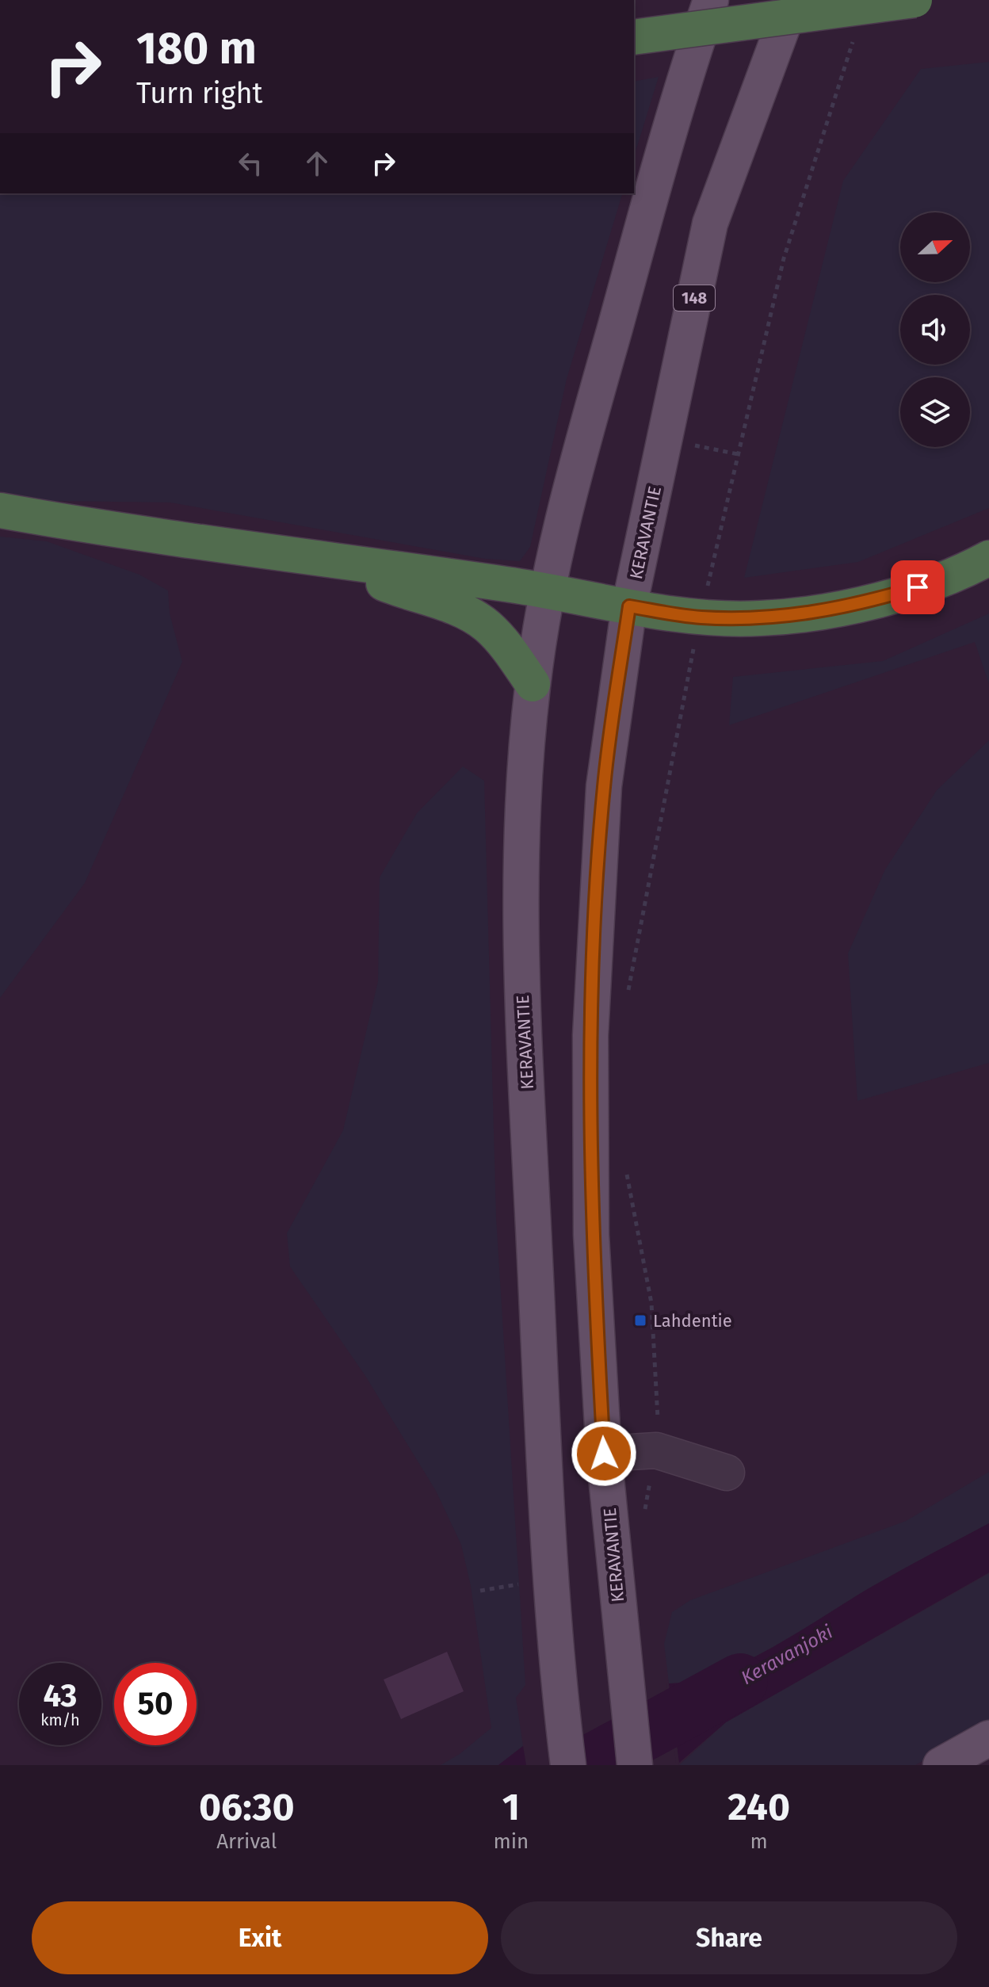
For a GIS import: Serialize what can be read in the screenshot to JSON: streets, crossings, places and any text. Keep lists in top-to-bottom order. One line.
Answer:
{"streets":{"main road":["148","KERAVANTIE"]},"water":["Keravanjoki"],"places":{"transit":["Lahdentie"]},"north":"right","page":{"turn":["180 m","Turn right"],"speed":"43 km/h","limit":"50","eta":["06:30","Arrival","1","min","240","m"],"buttons":["Exit","Share"]}}
